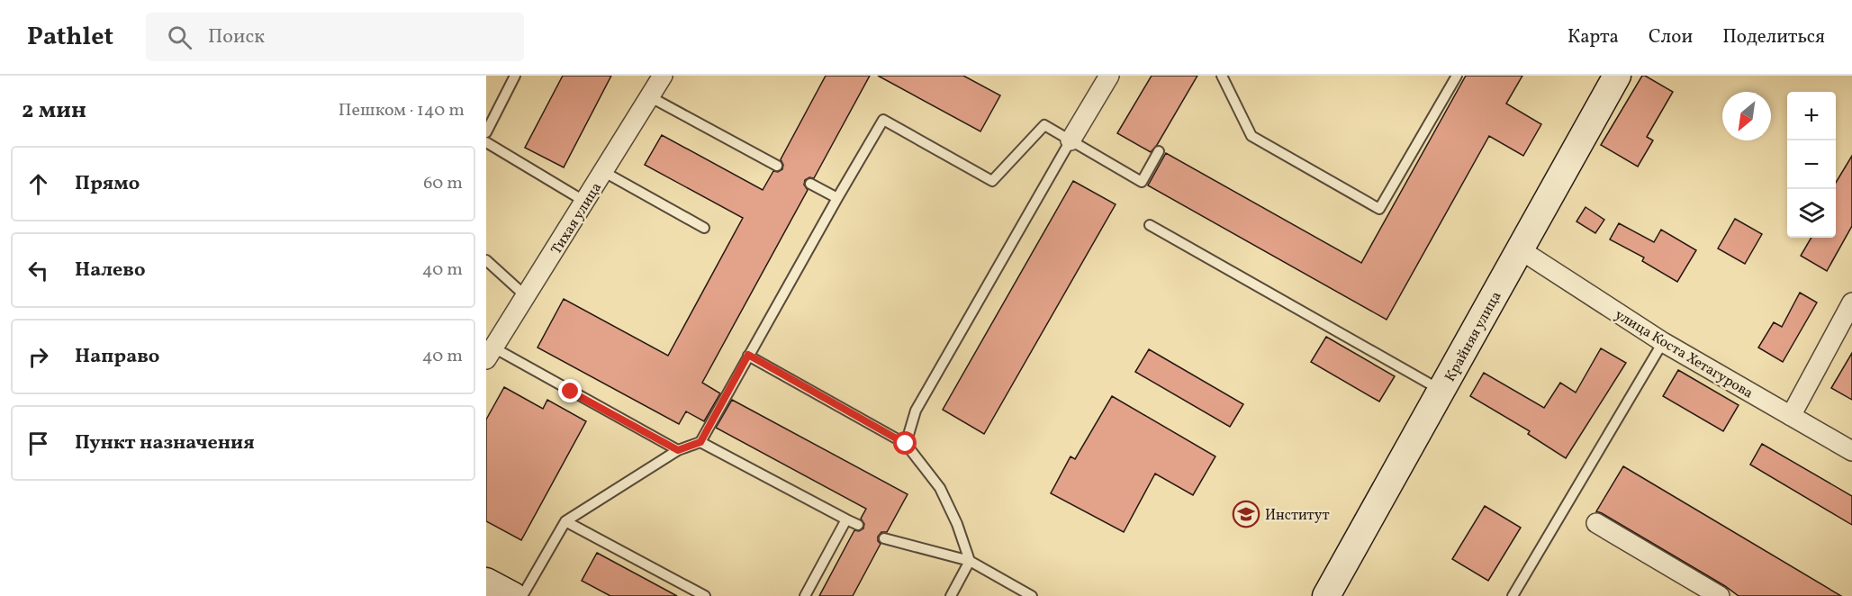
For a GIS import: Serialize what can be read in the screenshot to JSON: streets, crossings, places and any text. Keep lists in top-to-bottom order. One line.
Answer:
{"streets":{"street":["Тихая улица","Крайняя улица","улица Коста Хетагурова"]},"crossings":[["Крайняя улица","улица Коста Хетагурова"]],"places":{"school or university":["Институт"]},"north":"bottom left","page":{"header":"Pathlet","search":"Поиск","nav":["Карта","Слои","Поделиться"],"heading":["2 мин","Пешком · 140 m"],"map_buttons":["+","−"],"list":[["Прямо","60 m"],["Налево","40 m"],["Направо","40 m"],"Пункт назначения"]}}
